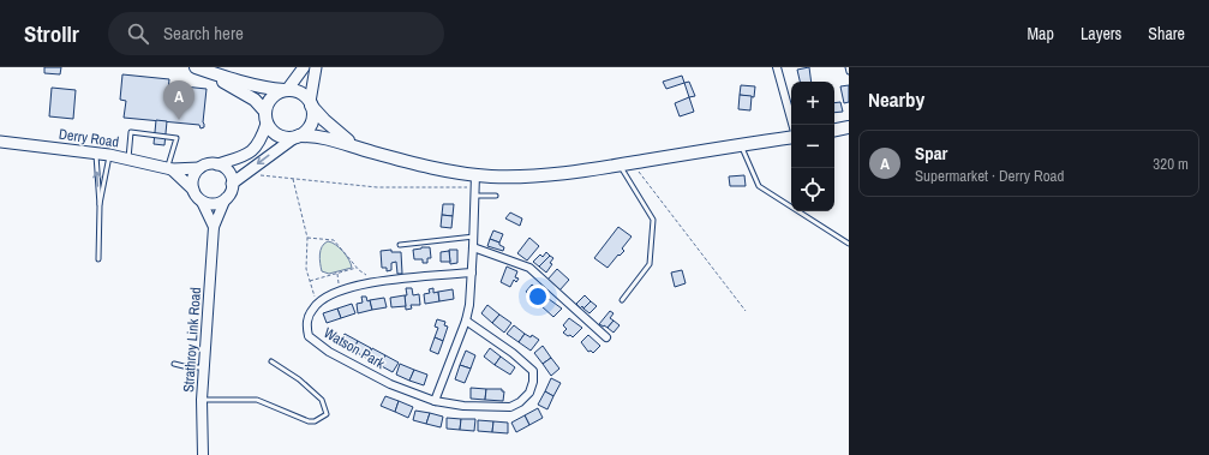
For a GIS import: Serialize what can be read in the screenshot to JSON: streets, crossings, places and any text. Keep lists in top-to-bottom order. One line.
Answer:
{"streets":{"main road":["Derry Road"],"street":["Strathroy Link Road","Watson Park"]},"crossings":[["Derry Road","Strathroy Link Road"]],"page":{"header":"Strollr","search":"Search here","nav":["Map","Layers","Share"],"heading":"Nearby","pins":"A","map_buttons":["+","−"],"list":[{"mark":"A","name":"Spar","note":"Supermarket · Derry Road","value":"320 m"}]}}
